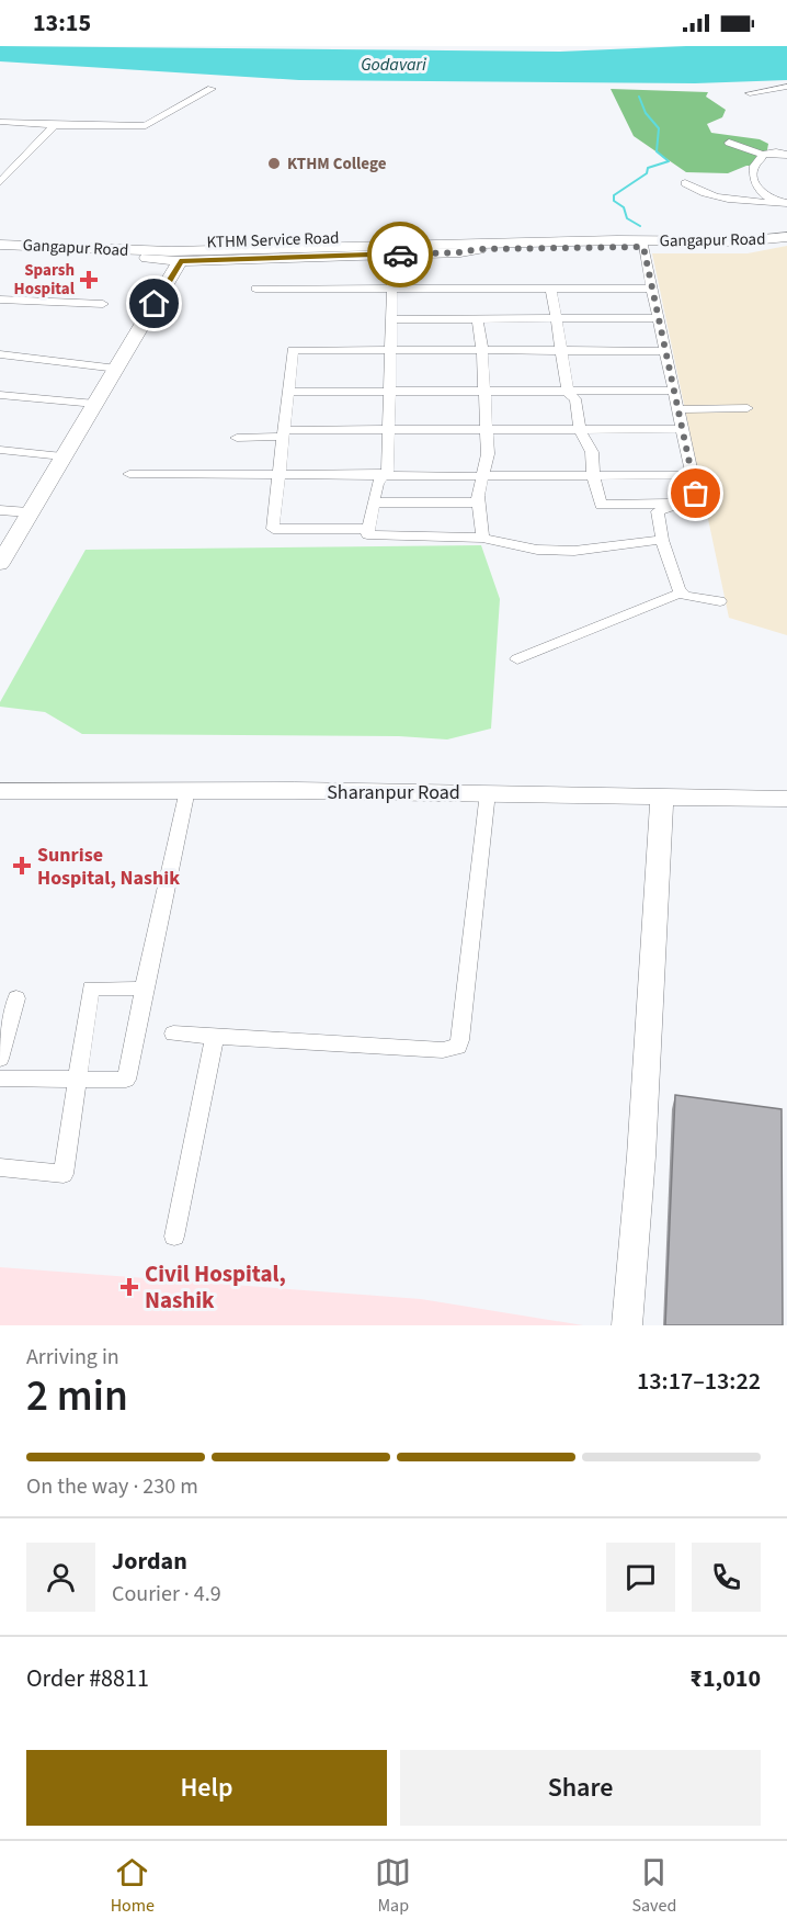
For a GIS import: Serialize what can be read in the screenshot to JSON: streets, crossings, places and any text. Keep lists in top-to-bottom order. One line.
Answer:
{"streets":{"main road":["Gangapur Road"],"street":["KTHM Service Road","Sharanpur Road"]},"crossings":[["KTHM Service Road","Gangapur Road"]],"water":["Godavari"],"places":{"other":["KTHM College"],"health":["Sparsh Hospital","Sunrise Hospital, Nashik","Civil Hospital, Nashik"]},"page":{"status":"13:15","heading":["2 min","Arriving in","13:17–13:22"],"panel":["Jordan","Courier · 4.9","Order #8811","₹1,010"],"bar":"On the way · 230 m","buttons":["Help","Share"],"tabs":["Home","Map","Saved"]}}
